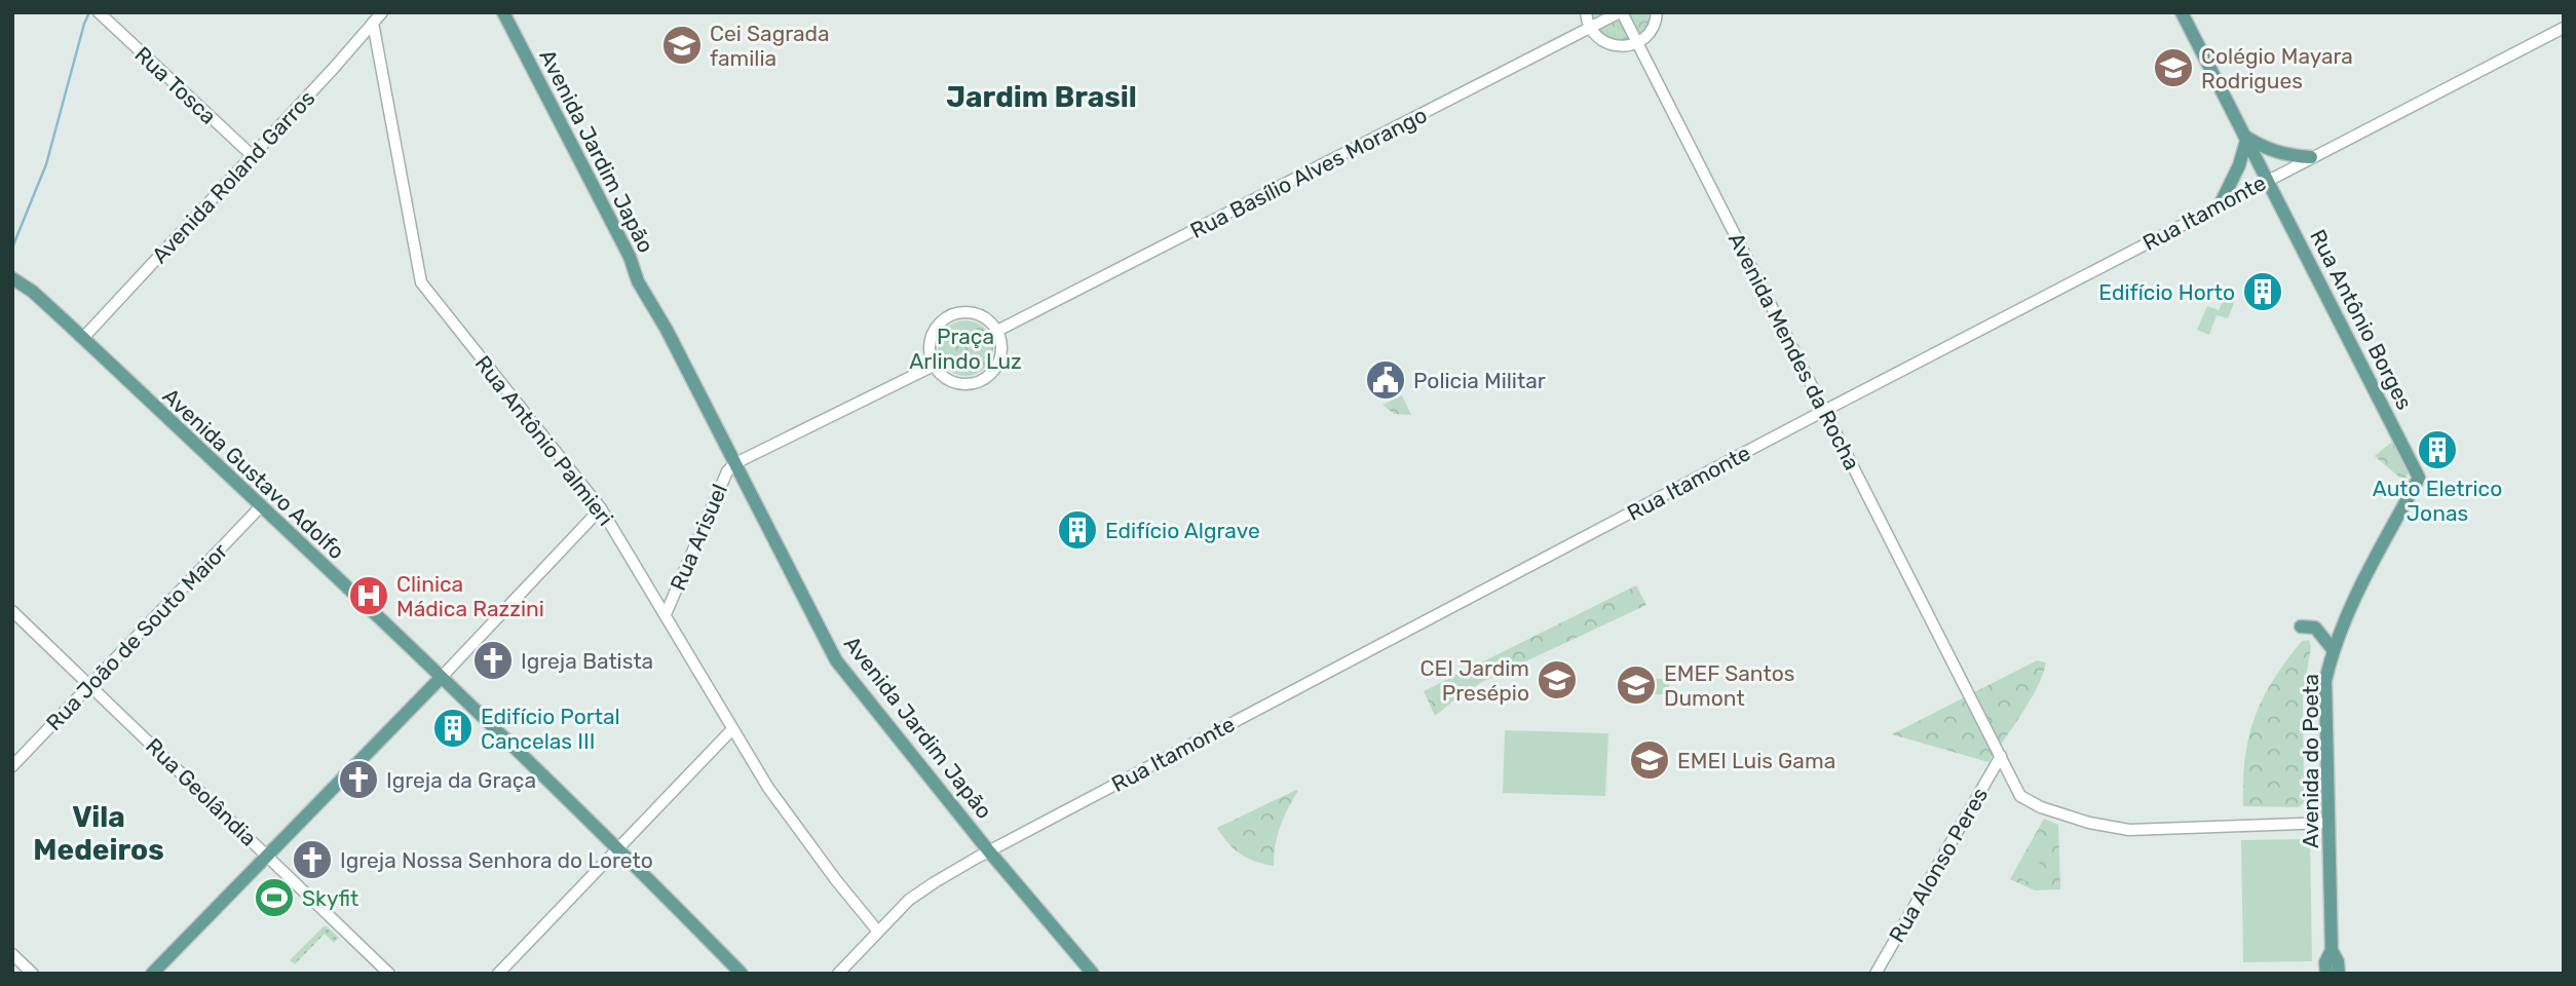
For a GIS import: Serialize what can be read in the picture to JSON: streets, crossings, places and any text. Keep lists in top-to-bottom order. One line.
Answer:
{"streets":{"main road":["Avenida Jardim Japão","Rua Antônio Borges","Avenida Gustavo Adolfo","Avenida do Poeta"],"street":["Rua Tosca","Rua Basílio Alves Morango","Avenida Roland Garros","Rua Itamonte","Avenida Mendes da Rocha","Rua Antônio Palmieri","Rua Arisuel","Rua João de Souto Maior","Rua Geolândia","Rua Alonso Peres"]},"crossings":[["Rua Tosca","Avenida Roland Garros"],["Avenida Jardim Japão","Rua Itamonte"],["Avenida Jardim Japão","Rua Arisuel"],["Rua Basílio Alves Morango","Avenida Mendes da Rocha"],["Avenida Roland Garros","Rua Antônio Palmieri"],["Avenida Roland Garros","Avenida Gustavo Adolfo"],["Rua Itamonte","Rua Antônio Borges"],["Rua Itamonte","Avenida Mendes da Rocha"],["Rua Itamonte","Rua Antônio Palmieri"],["Rua Antônio Borges","Avenida do Poeta"],["Avenida Mendes da Rocha","Avenida do Poeta"],["Avenida Mendes da Rocha","Rua Alonso Peres"],["Rua Antônio Palmieri","Rua Arisuel"],["Avenida Gustavo Adolfo","Rua João de Souto Maior"],["Rua João de Souto Maior","Rua Geolândia"]],"districts":["Jardim Brasil","Vila Medeiros"],"parks":["Praça Arlindo Luz"],"places":{"school or university":["Cei Sagrada familia","Colégio Mayara Rodrigues","CEI Jardim Presépio","EMEF Santos Dumont","EMEI Luis Gama"],"building":["Edifício Horto","Auto Eletrico Jonas","Edifício Algrave","Edifício Portal Cancelas III"],"public building":["Policia Militar"],"hospital":["Clinica Mádica Razzini"],"church":["Igreja Batista","Igreja da Graça","Igreja Nossa Senhora do Loreto"],"sports":["Skyfit"]}}
